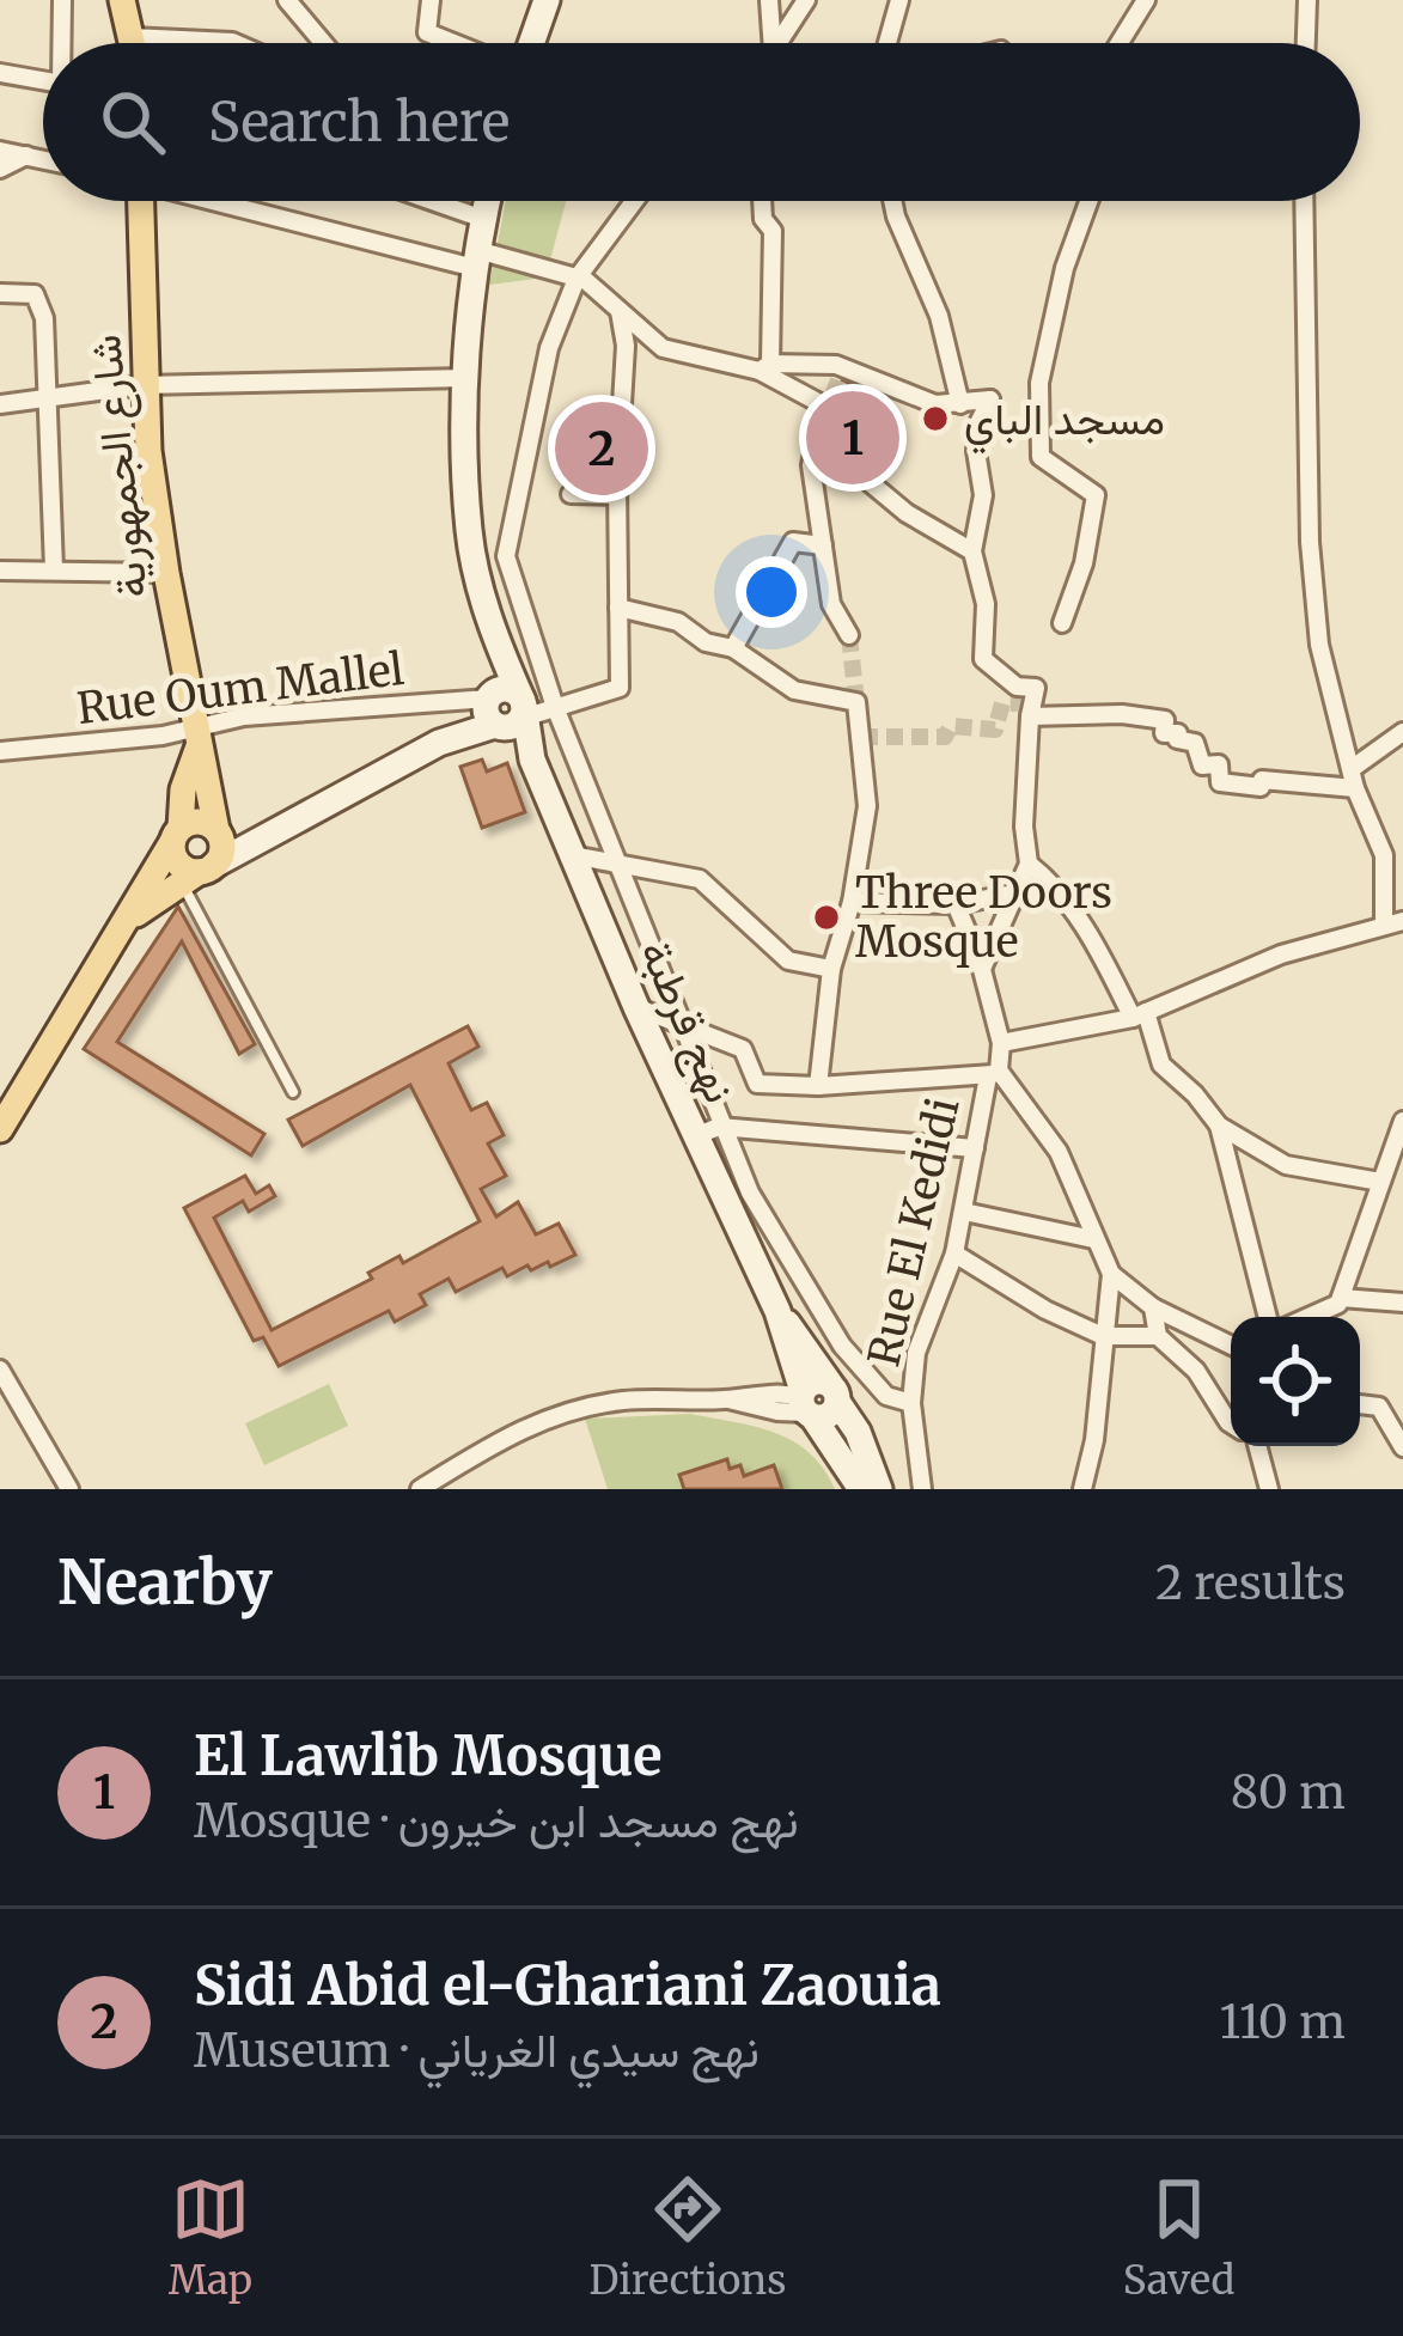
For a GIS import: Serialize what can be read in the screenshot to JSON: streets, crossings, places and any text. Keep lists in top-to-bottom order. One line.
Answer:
{"streets":{"main road":["شارع الجمهورية"],"street":["Rue Oum Mallel","نهج قرطبة","Rue El Kedidi"]},"crossings":[["شارع الجمهورية","Rue Oum Mallel"]],"places":["مسجد الباي","Three Doors Mosque"],"page":{"search":"Search here","pins":["1","2"],"heading":["Nearby","2 results"],"list":[{"mark":"1","name":"El Lawlib Mosque","note":"Mosque · نهج مسجد ابن خيرون","value":"80 m"},{"mark":"2","name":"Sidi Abid el-Ghariani Zaouia","note":"Museum · نهج سيدي الغرياني","value":"110 m"}],"nav":["Map","Directions","Saved"]}}
